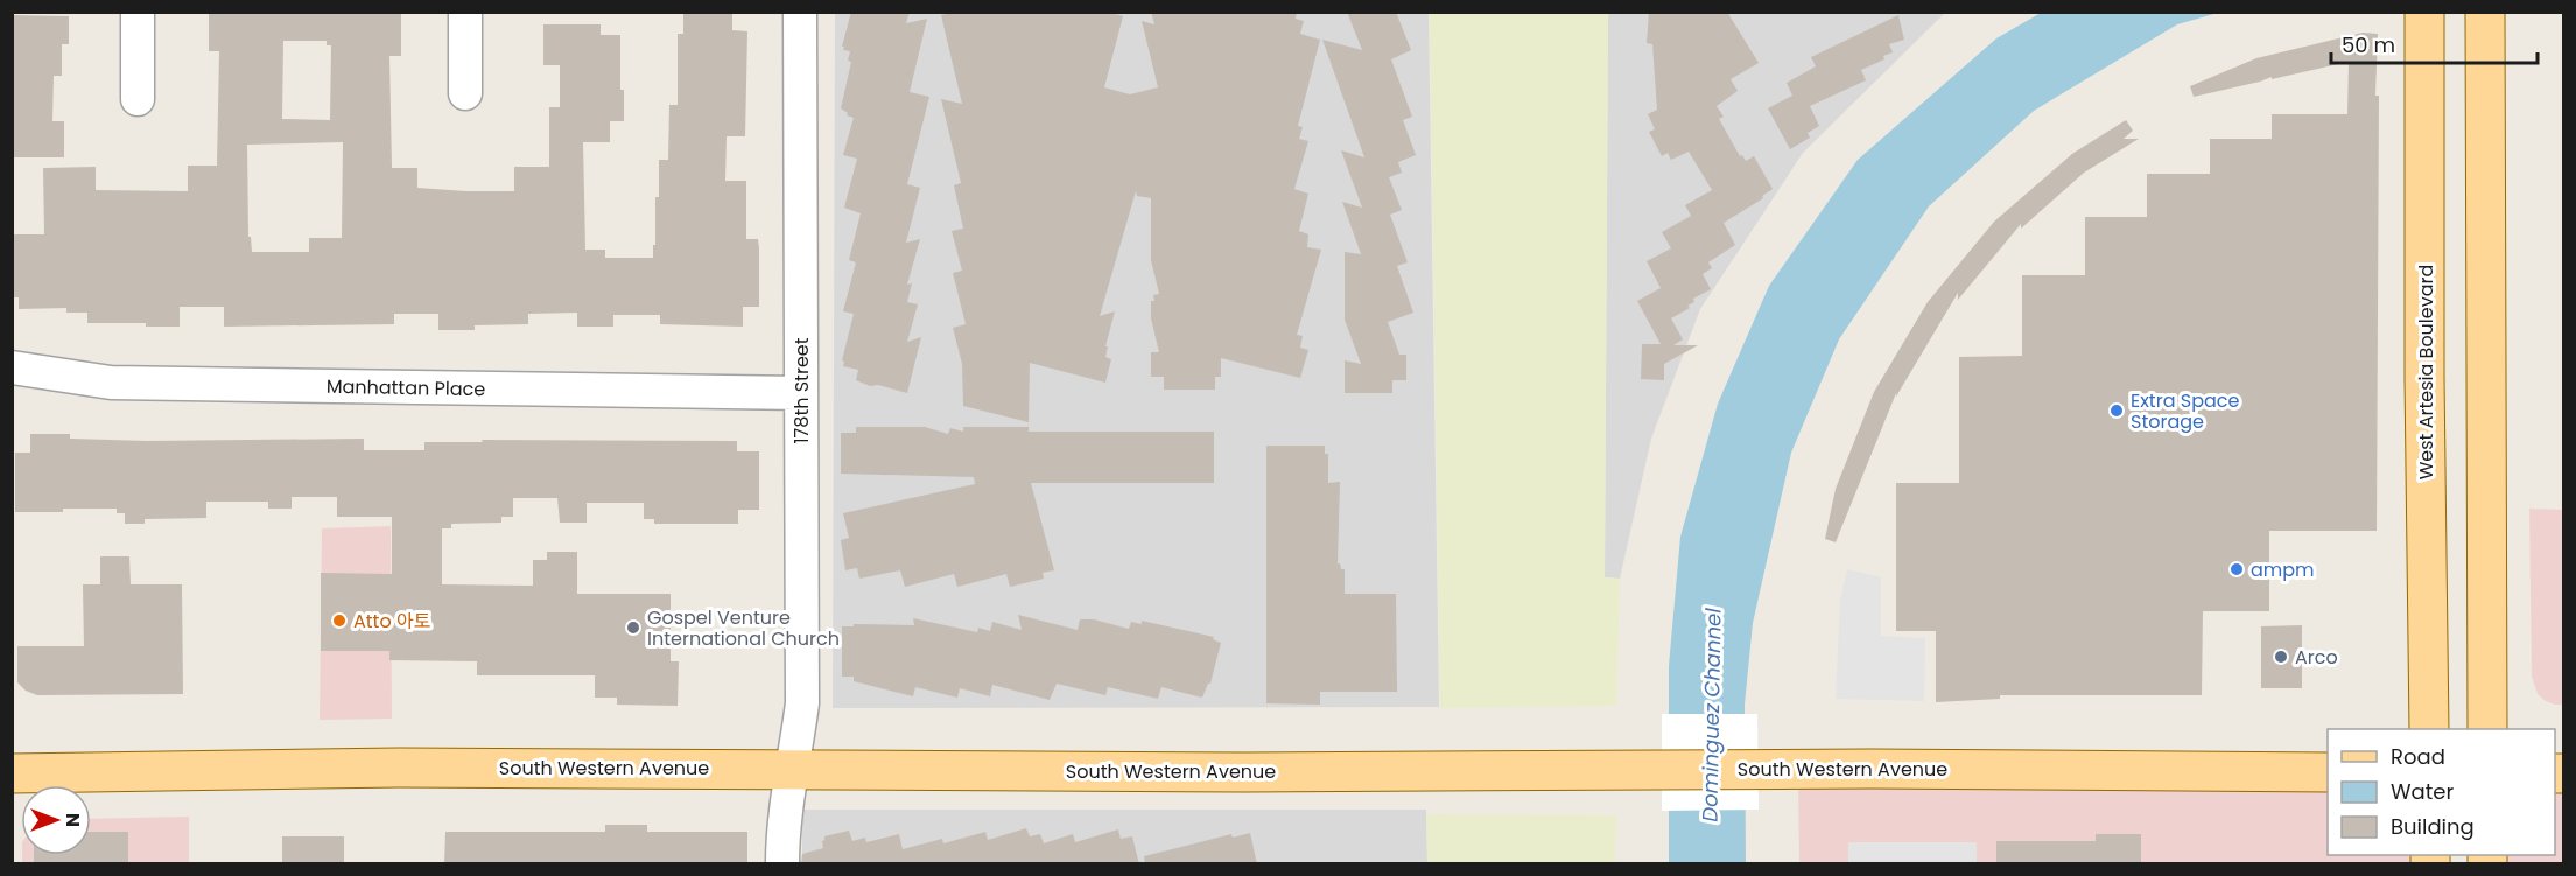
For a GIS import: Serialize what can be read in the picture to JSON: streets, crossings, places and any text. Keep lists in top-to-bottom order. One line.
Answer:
{"streets":{"main road":["West Artesia Boulevard","South Western Avenue"],"street":["Manhattan Place","178th Street"]},"crossings":[["Manhattan Place","178th Street"],["178th Street","South Western Avenue"]],"water":["Dominguez Channel"],"places":["Extra Space Storage","ampm","Atto 아토","Gospel Venture International Church","Arco"],"legend":["Road","Water","Building"],"scale_bar":"50 m","north":"right"}
